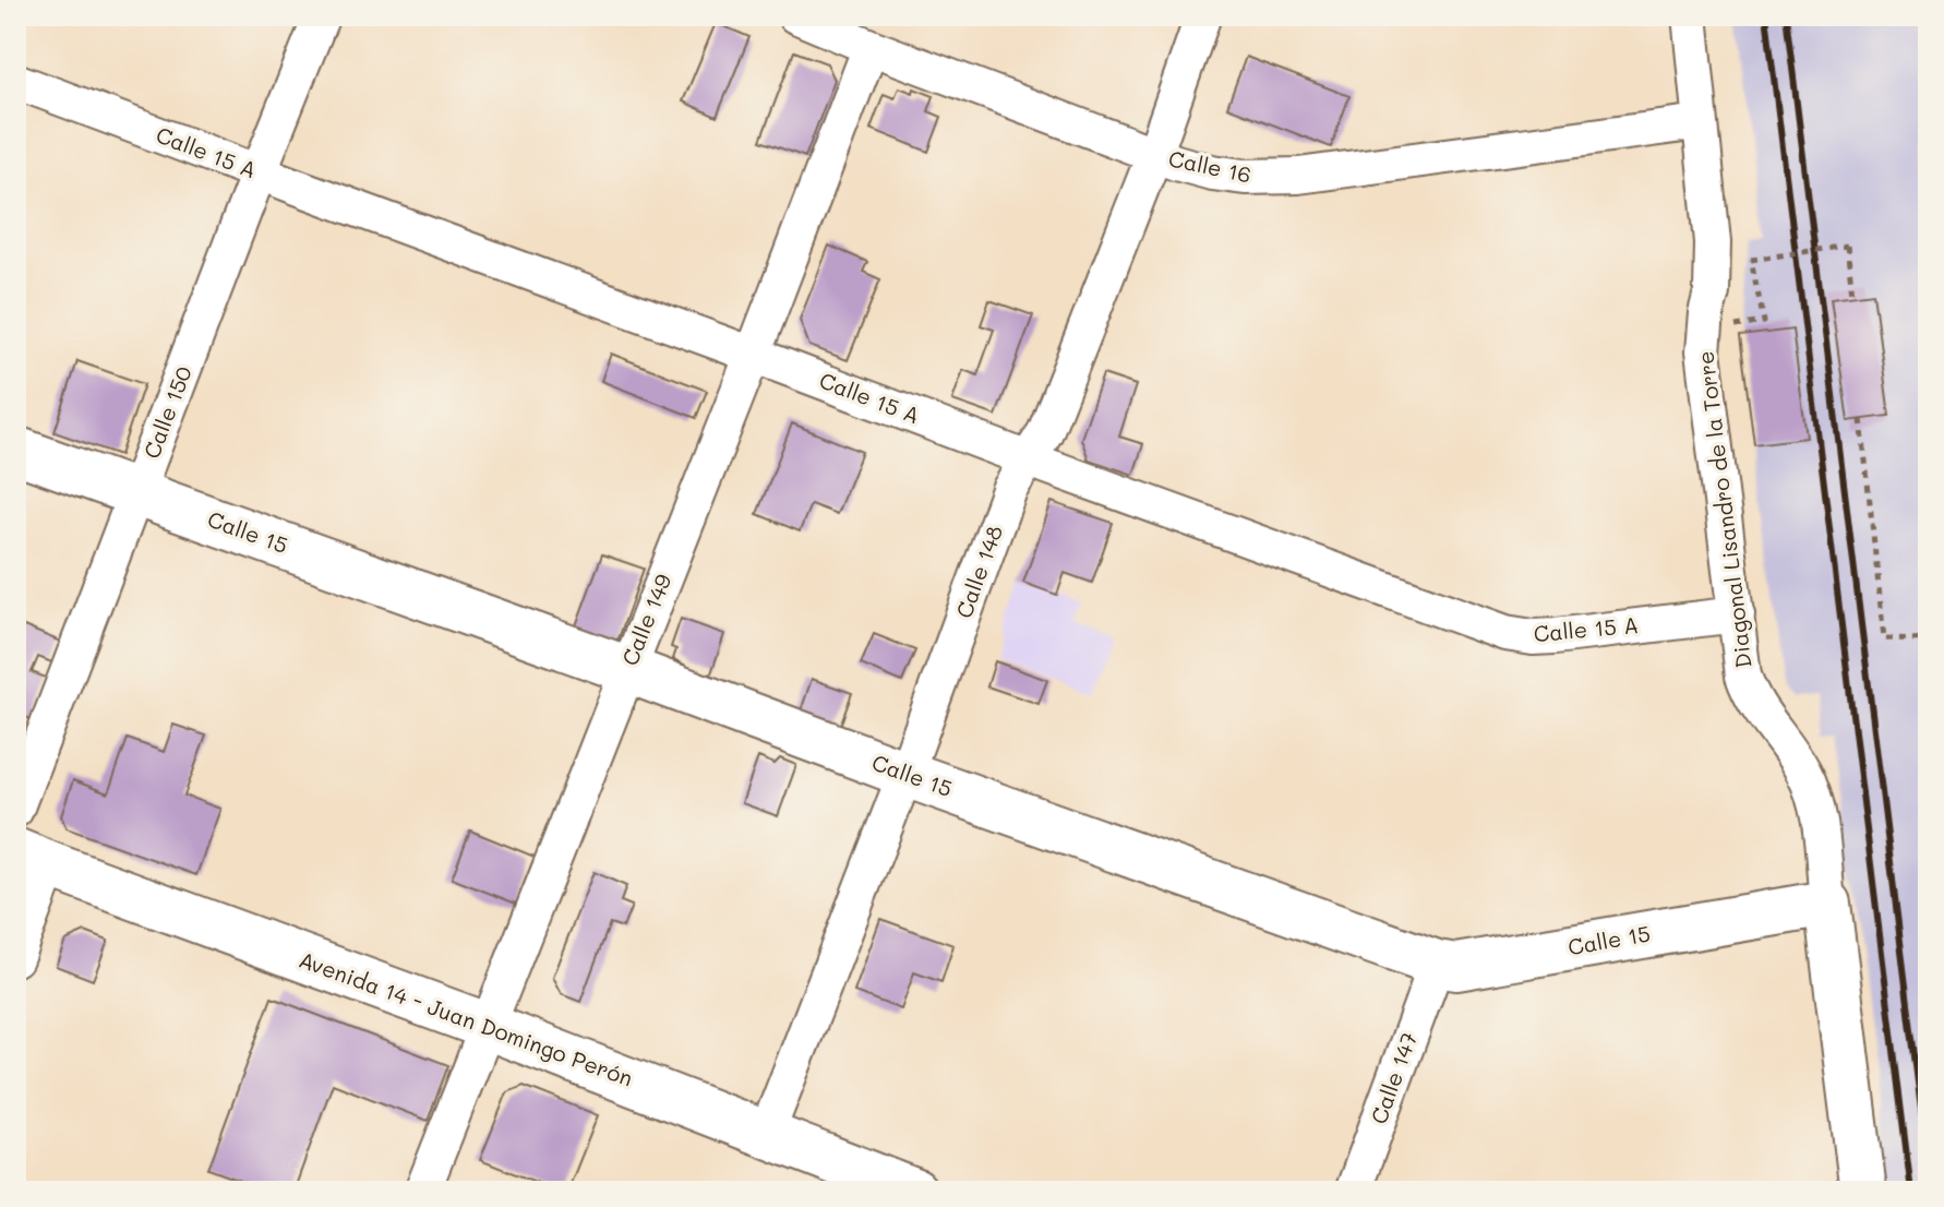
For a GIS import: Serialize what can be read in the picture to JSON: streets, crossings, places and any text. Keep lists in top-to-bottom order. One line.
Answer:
{"streets":{"main road":["Diagonal Lisandro de la Torre","Calle 15","Avenida 14 - Juan Domingo Perón"],"street":["Calle 15 A","Calle 16","Calle 150","Calle 148","Calle 149","Calle 147"]},"crossings":[["Calle 15 A","Calle 150"],["Calle 15 A","Diagonal Lisandro de la Torre"],["Calle 15 A","Calle 148"],["Calle 15 A","Calle 149"],["Calle 16","Diagonal Lisandro de la Torre"],["Calle 16","Calle 148"],["Calle 16","Calle 149"],["Calle 150","Calle 15"],["Diagonal Lisandro de la Torre","Calle 15"],["Calle 15","Calle 148"],["Calle 15","Calle 149"],["Calle 15","Calle 147"],["Calle 148","Avenida 14 - Juan Domingo Perón"],["Calle 149","Avenida 14 - Juan Domingo Perón"]]}
